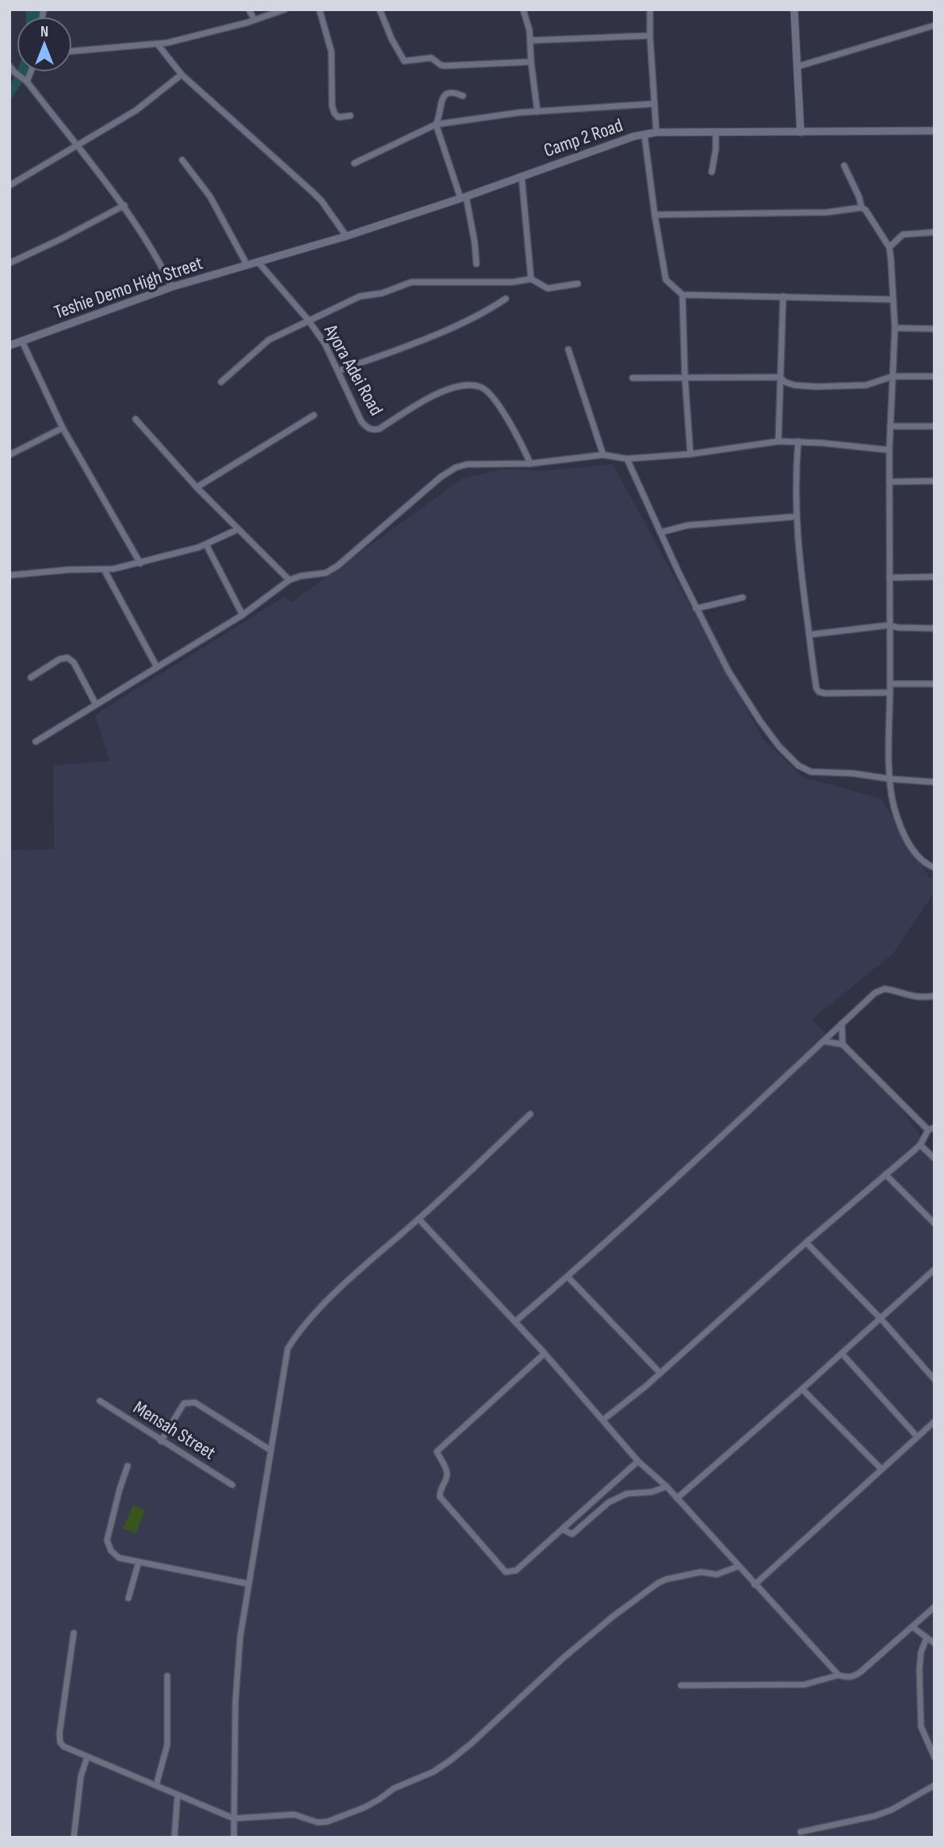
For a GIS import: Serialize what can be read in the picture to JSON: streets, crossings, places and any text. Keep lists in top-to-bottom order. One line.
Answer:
{"streets":{"street":["Camp 2 Road","Teshie Demo High Street","Ayora Adei Road","Mensah Street"]},"crossings":[["Camp 2 Road","Teshie Demo High Street"],["Camp 2 Road","Ayora Adei Road"],["Teshie Demo High Street","Ayora Adei Road"]],"north":"top"}
